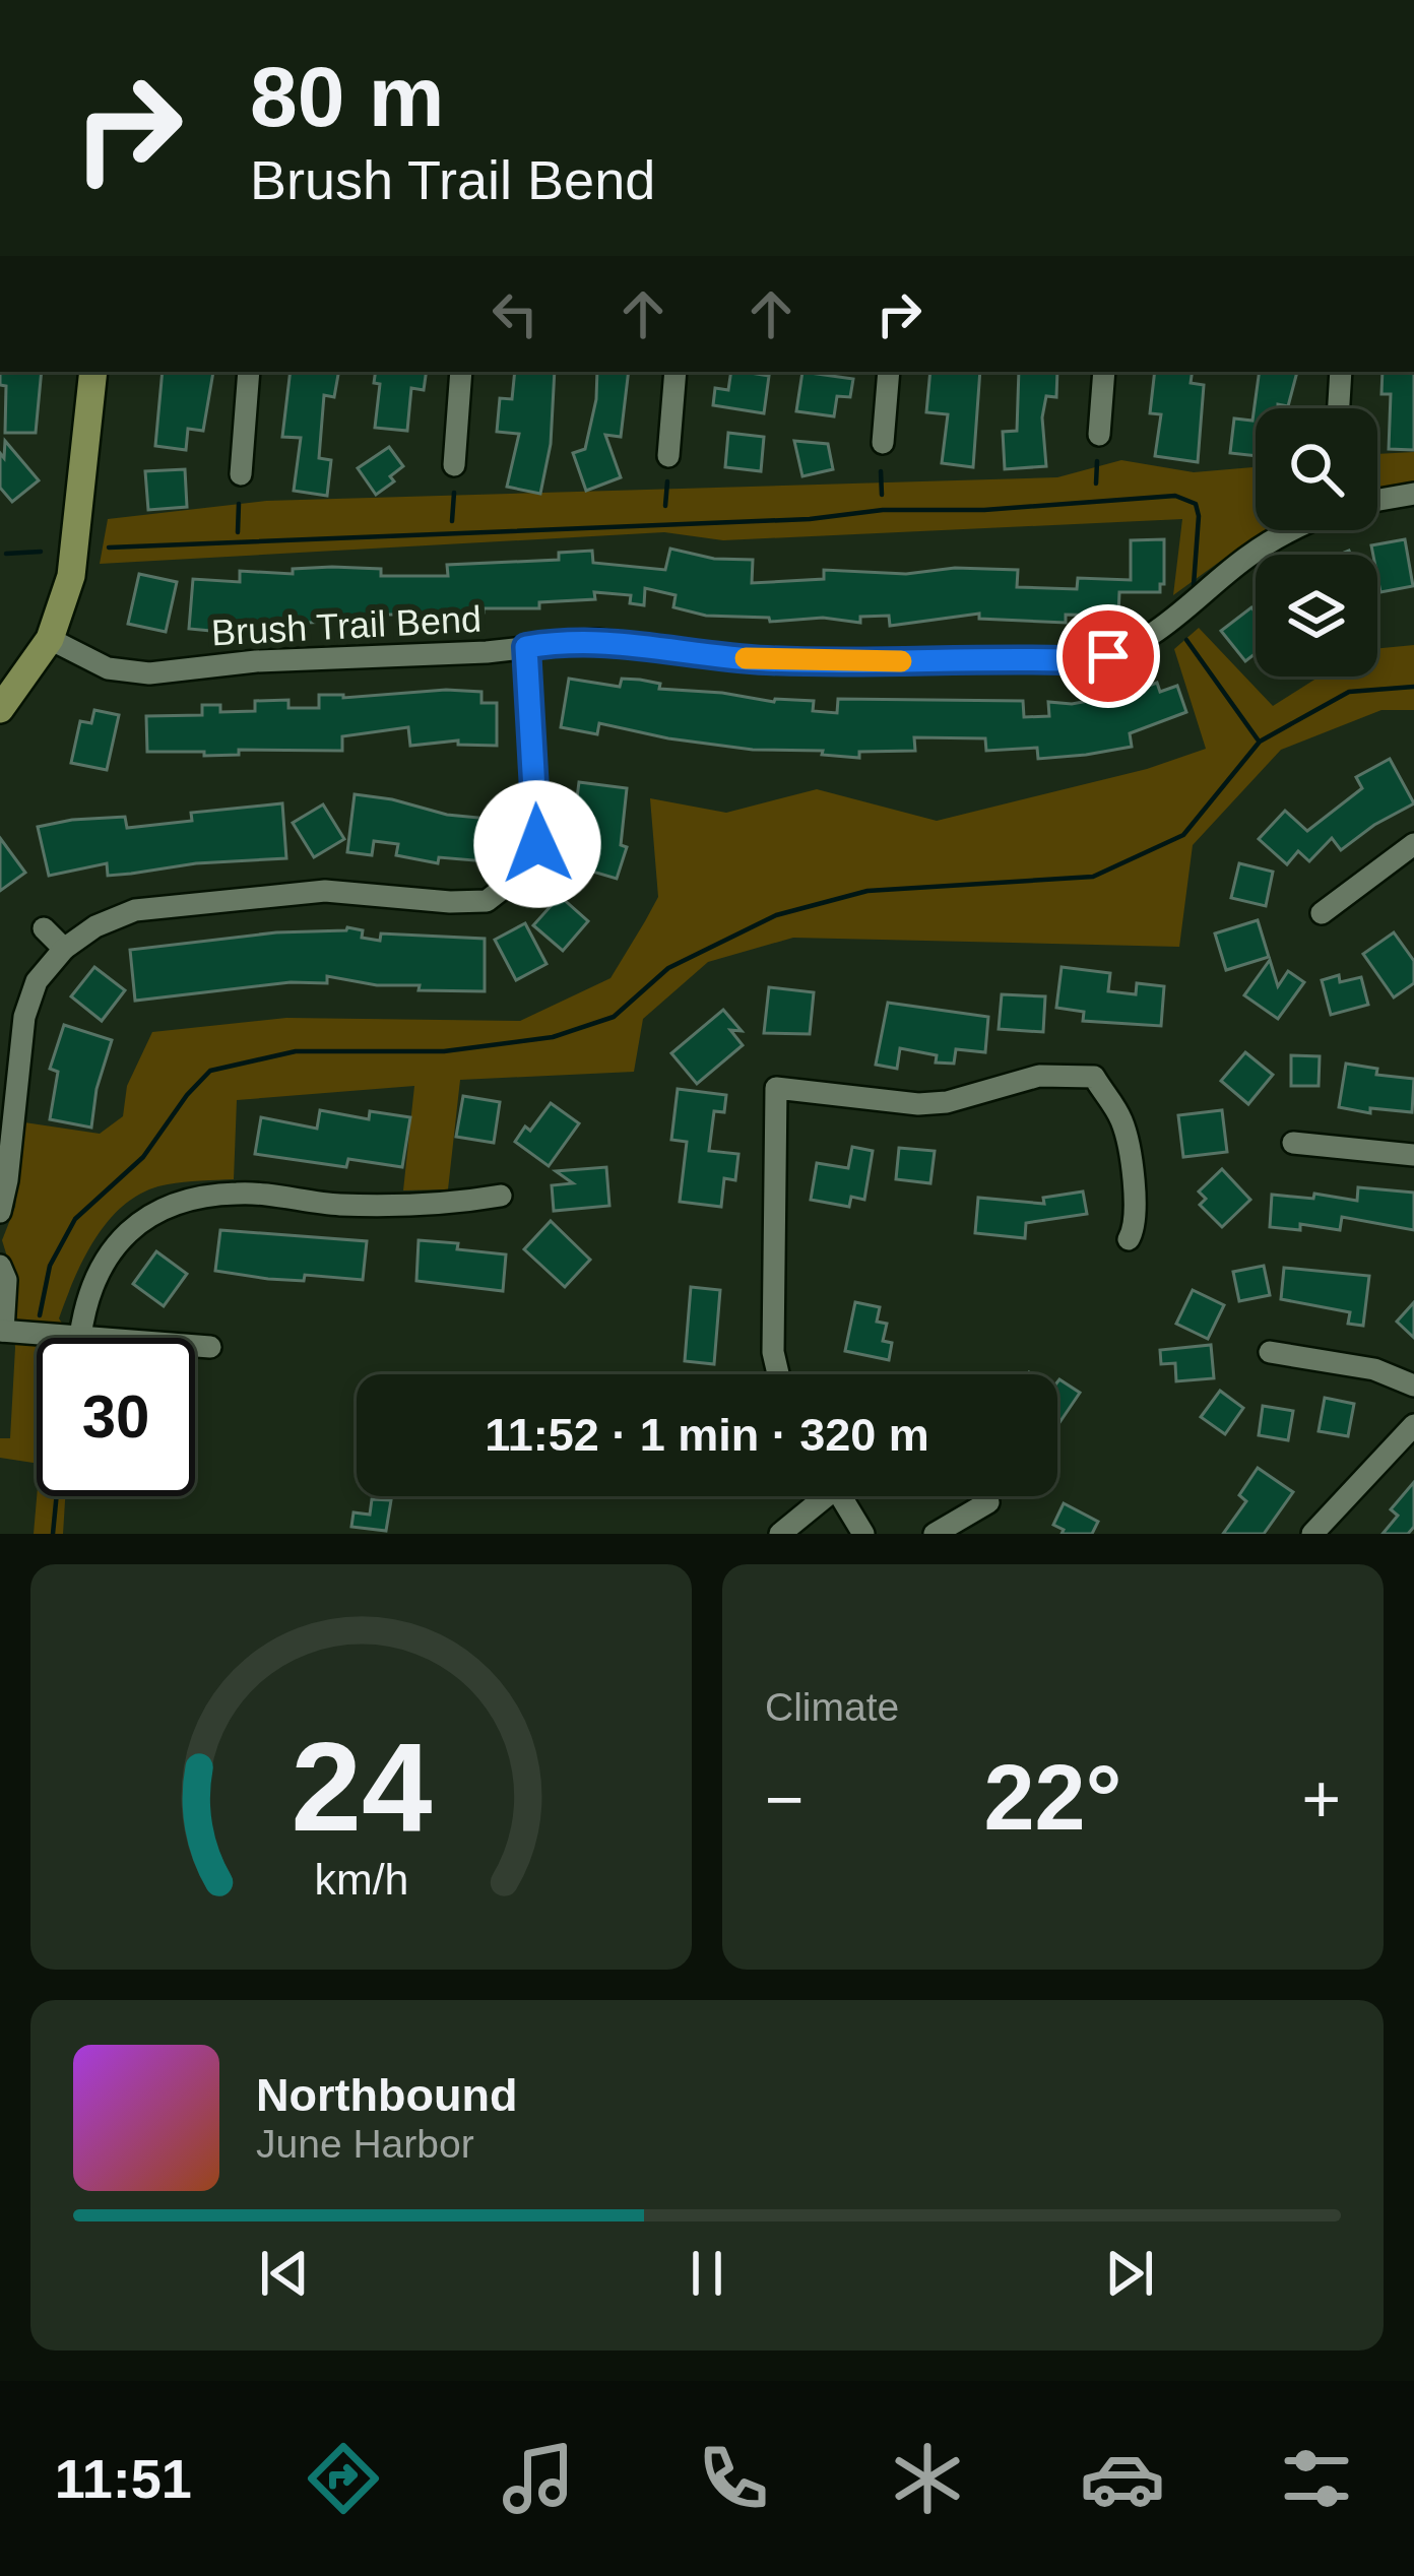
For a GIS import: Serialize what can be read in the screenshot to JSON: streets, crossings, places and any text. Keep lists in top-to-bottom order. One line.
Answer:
{"streets":{"street":["Brush Trail Bend"]},"page":{"turn":["80 m","Brush Trail Bend"],"limit":"30","trip":"11:52 · 1 min · 320 m","tile":"Climate","heat":["−","22°","+"],"song":["Northbound","June Harbor"],"tabs":"11:51","gauge":["24","km/h"]}}
